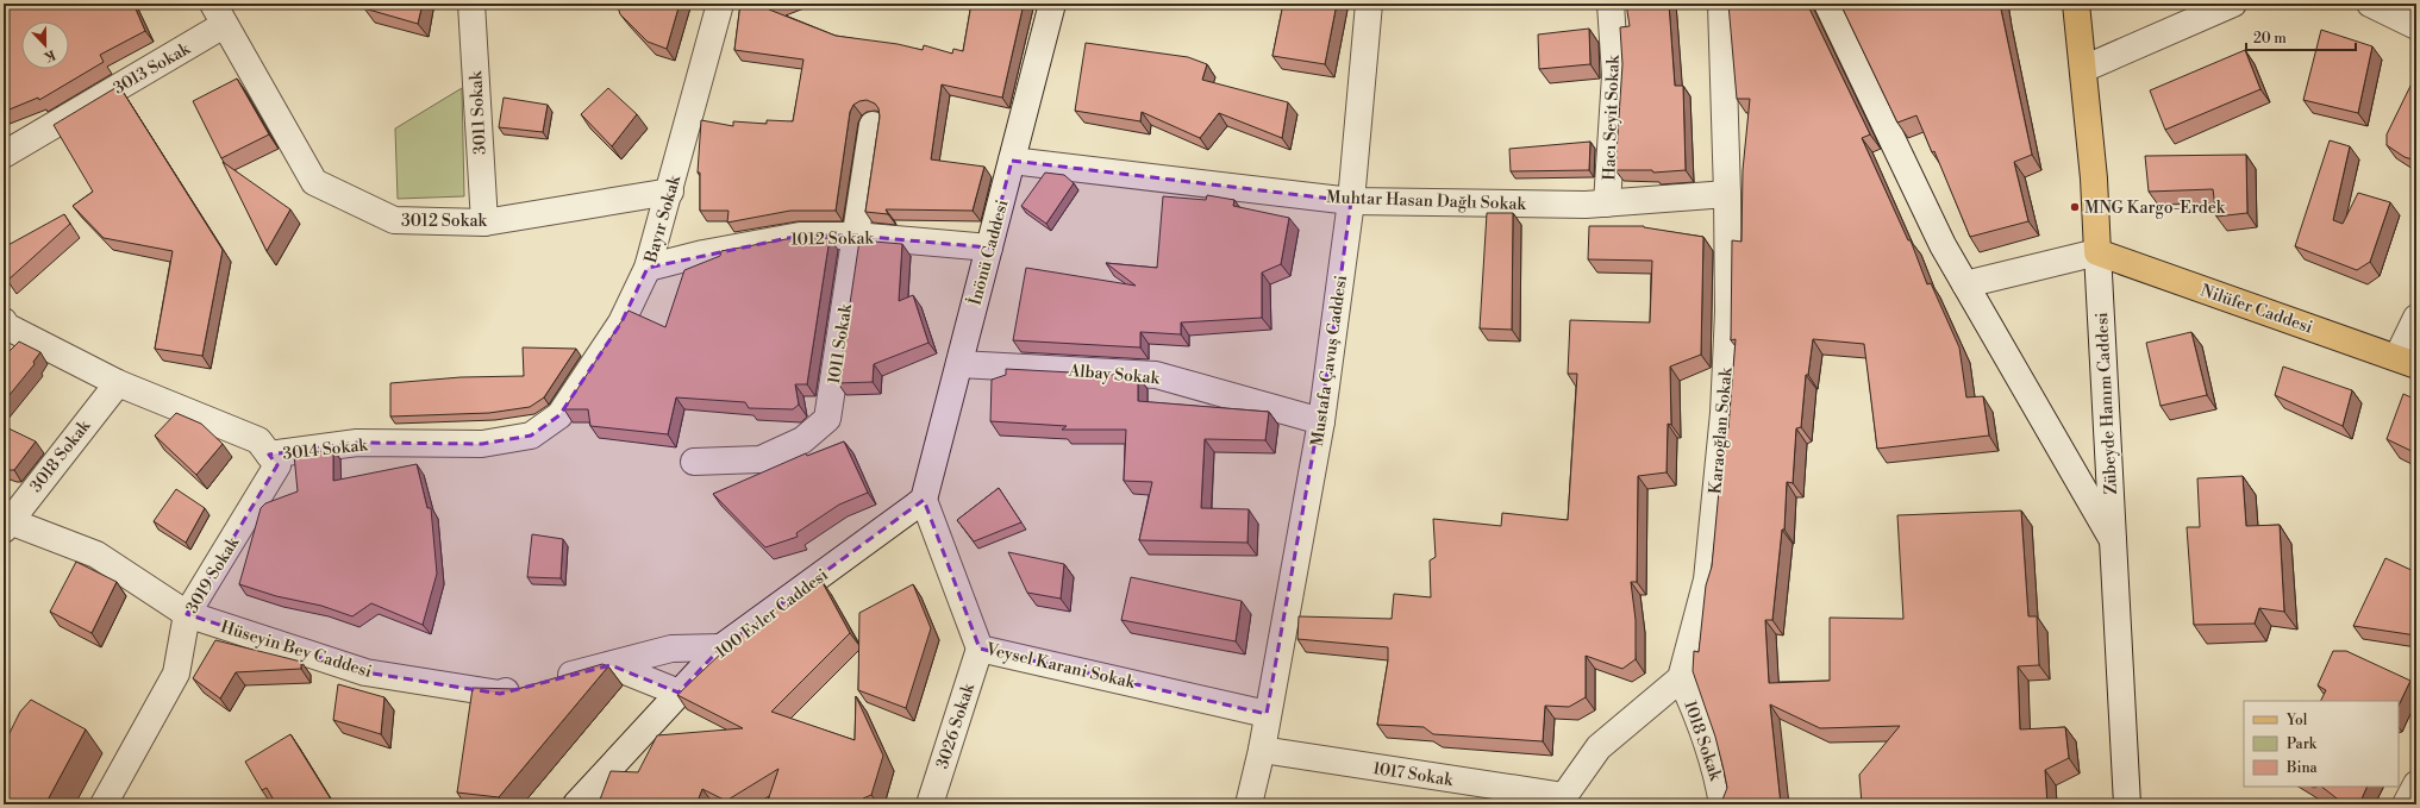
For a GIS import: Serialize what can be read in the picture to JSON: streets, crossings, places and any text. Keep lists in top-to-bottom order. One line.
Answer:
{"streets":{"main road":["Nilüfer Caddesi","Zübeyde Hanım Caddesi"],"street":["3013 Sokak","3011 Sokak","Hacı Seyit Sokak","Muhtar Hasan Dağlı Sokak","Bayır Sokak","3012 Sokak","1012 Sokak","İnönü Caddesi","1011 Sokak","Mustafa Çavuş Caddesi","Albay Sokak","Karaoğlan Sokak","3014 Sokak","3018 Sokak","3019 Sokak","100 Evler Caddesi","Hüseyin Bey Caddesi","Veysel Karani Sokak","3026 Sokak","1018 Sokak","1017 Sokak"]},"crossings":[["3013 Sokak","3012 Sokak"],["3011 Sokak","3012 Sokak"],["Hacı Seyit Sokak","Muhtar Hasan Dağlı Sokak"],["Muhtar Hasan Dağlı Sokak","İnönü Caddesi"],["Muhtar Hasan Dağlı Sokak","Mustafa Çavuş Caddesi"],["Muhtar Hasan Dağlı Sokak","Karaoğlan Sokak"],["Bayır Sokak","3012 Sokak"],["Bayır Sokak","1012 Sokak"],["Bayır Sokak","3014 Sokak"],["1012 Sokak","İnönü Caddesi"],["1012 Sokak","1011 Sokak"],["İnönü Caddesi","Albay Sokak"],["İnönü Caddesi","100 Evler Caddesi"],["İnönü Caddesi","Veysel Karani Sokak"],["Nilüfer Caddesi","Zübeyde Hanım Caddesi"],["Mustafa Çavuş Caddesi","Albay Sokak"],["Mustafa Çavuş Caddesi","Veysel Karani Sokak"],["Mustafa Çavuş Caddesi","1017 Sokak"],["Karaoğlan Sokak","1018 Sokak"],["3014 Sokak","3018 Sokak"],["3014 Sokak","3019 Sokak"],["3018 Sokak","Hüseyin Bey Caddesi"],["3019 Sokak","Hüseyin Bey Caddesi"],["100 Evler Caddesi","Hüseyin Bey Caddesi"],["100 Evler Caddesi","Veysel Karani Sokak"],["Veysel Karani Sokak","3026 Sokak"]],"places":["MNG Kargo-Erdek"],"legend":["Yol","Park","Bina"],"scale_bar":"20 m","north":"bottom"}
